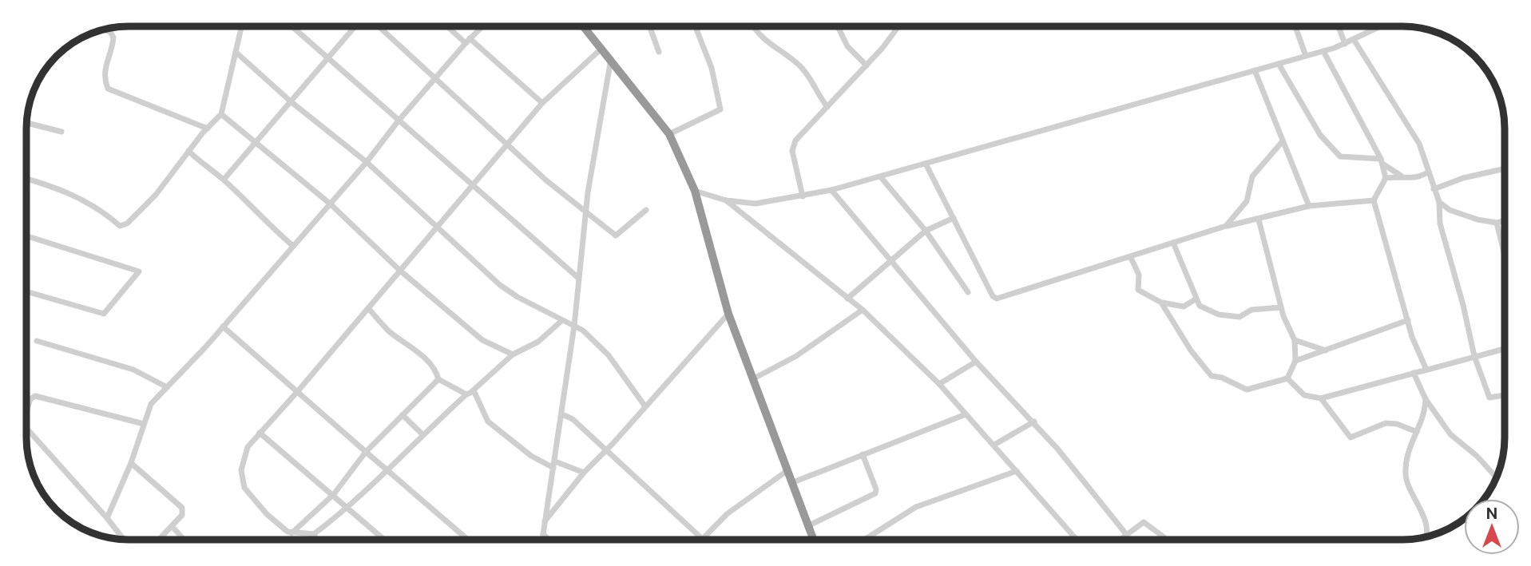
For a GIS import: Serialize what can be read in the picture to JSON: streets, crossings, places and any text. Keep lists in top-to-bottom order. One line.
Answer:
{"north":"top"}
